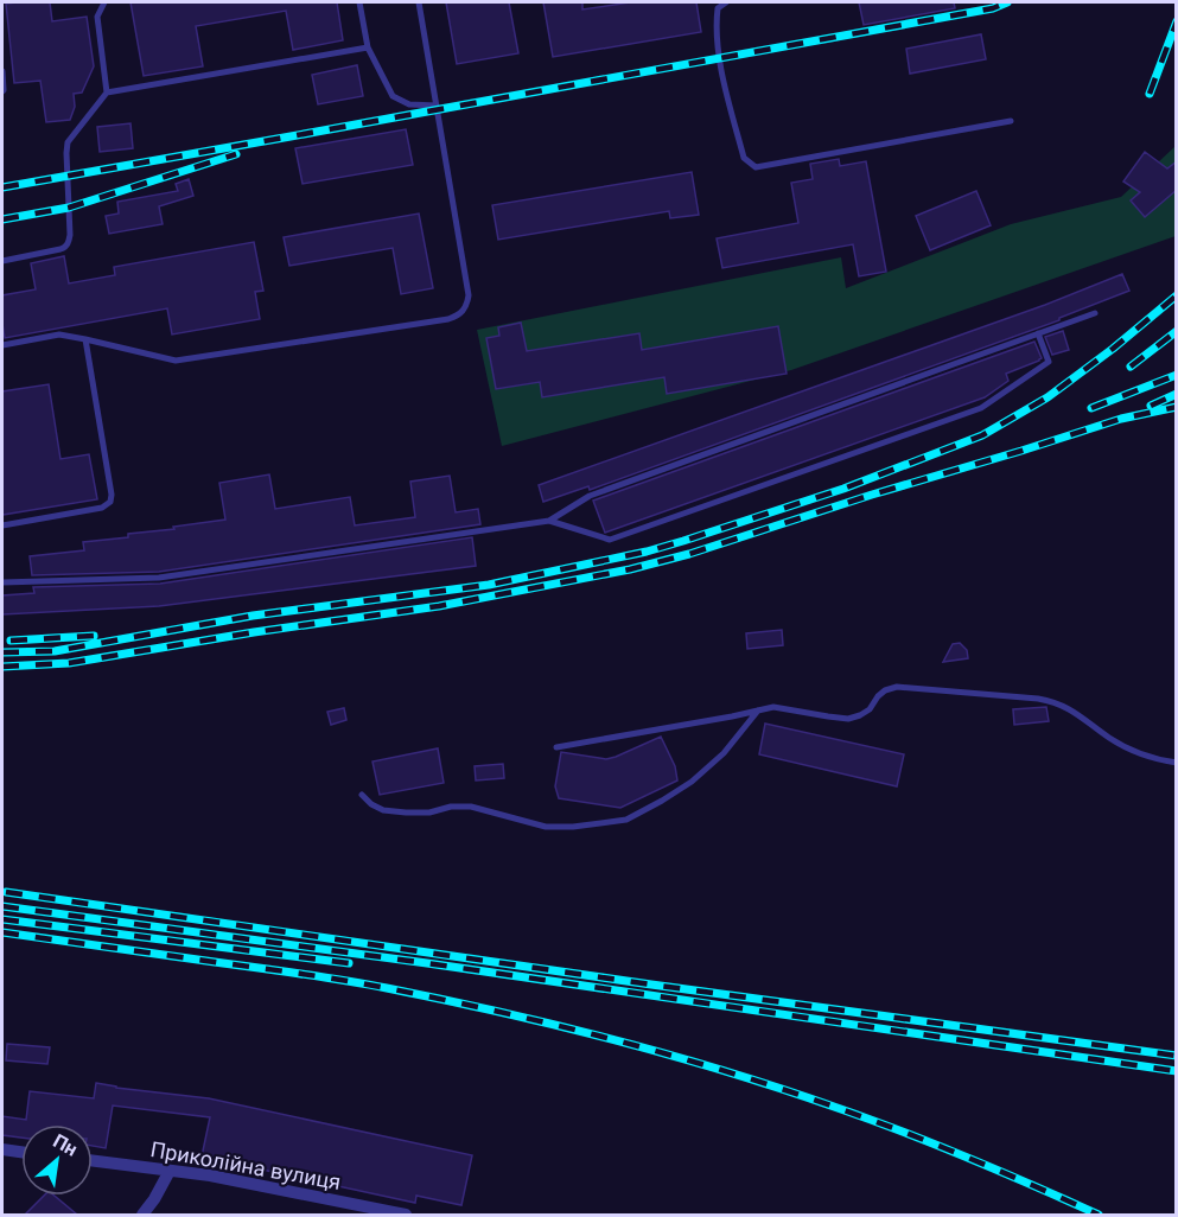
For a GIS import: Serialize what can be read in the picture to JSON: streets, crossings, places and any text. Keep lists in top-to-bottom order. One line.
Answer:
{"streets":{"street":["Приколійна вулиця"]},"north":"top right"}
